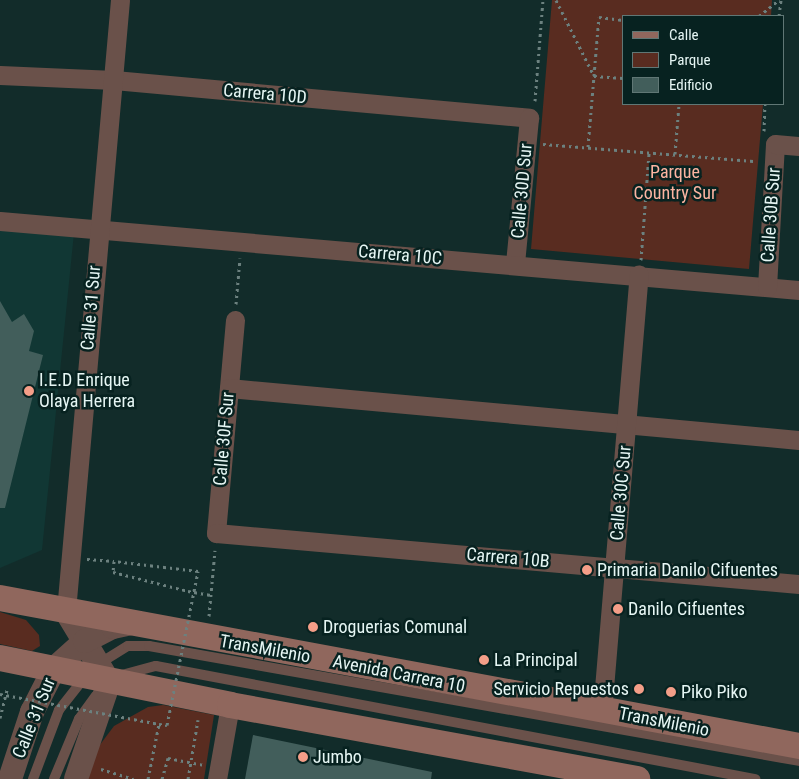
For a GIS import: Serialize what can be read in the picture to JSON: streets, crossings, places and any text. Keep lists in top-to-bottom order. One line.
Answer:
{"streets":{"main road":["Avenida Carrera 10"],"street":["Carrera 10D","Calle 30D Sur","Calle 30B Sur","Carrera 10C","Calle 31 Sur","Calle 30F Sur","Calle 30C Sur","Carrera 10B"],"lane":["TransMilenio"]},"crossings":[["Carrera 10D","Calle 30D Sur"],["Carrera 10D","Calle 31 Sur"],["Calle 30D Sur","Carrera 10C"],["Calle 30B Sur","Carrera 10C"],["Carrera 10C","Calle 31 Sur"],["Carrera 10C","Calle 30C Sur"],["Calle 31 Sur","Avenida Carrera 10"],["Calle 30F Sur","Carrera 10B"],["Calle 30C Sur","Carrera 10B"],["Calle 30C Sur","Avenida Carrera 10"]],"parks":["Parque Country Sur"],"places":["I.E.D Enrique Olaya Herrera","Primaria Danilo Cifuentes","Danilo Cifuentes","Droguerias Comunal","La Principal","Servicio Repuestos","Piko Piko","Jumbo"],"legend":["Calle","Parque","Edificio"]}
